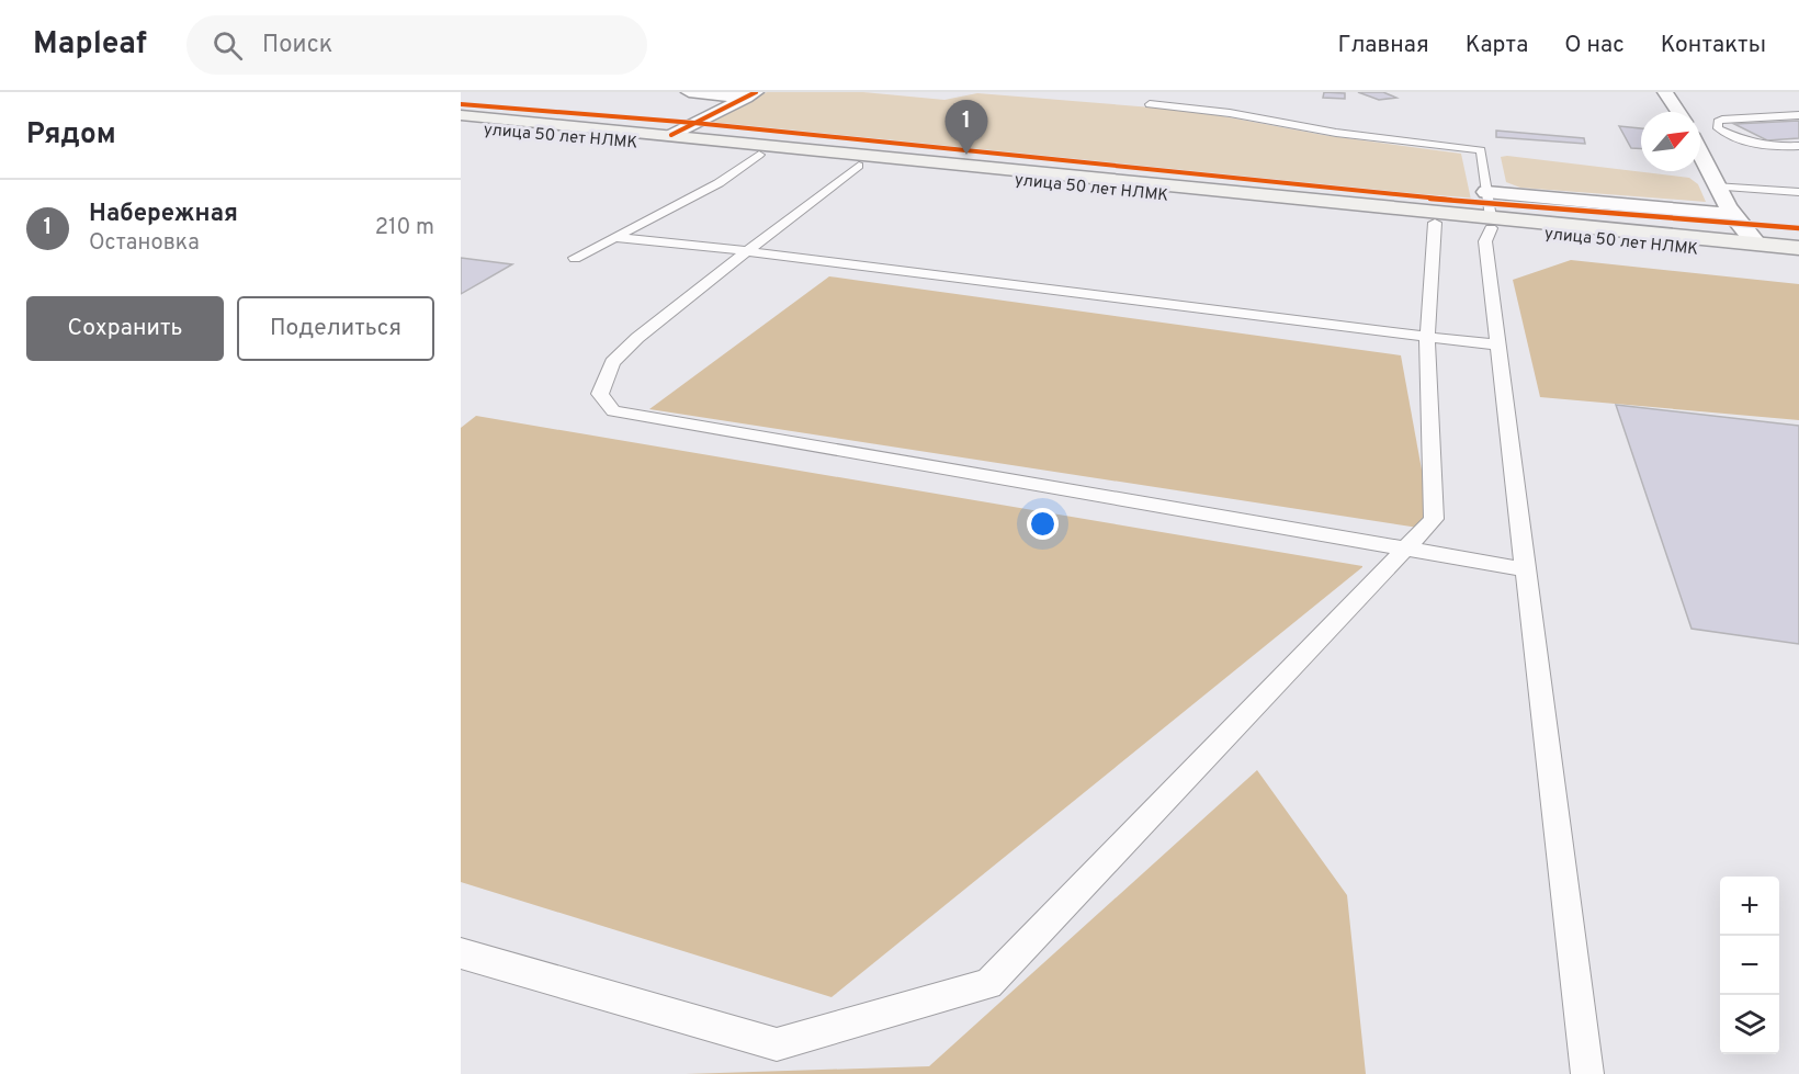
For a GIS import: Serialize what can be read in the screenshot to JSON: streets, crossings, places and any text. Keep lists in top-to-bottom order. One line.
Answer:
{"streets":{"main road":["улица 50 лет НЛМК"]},"north":"top right","page":{"header":"Mapleaf","search":"Поиск","nav":["Главная","Карта","О нас","Контакты"],"heading":"Рядом","pins":"1","list":[{"mark":"1","name":"Набережная","note":"Остановка","value":"210 m"}],"buttons":["Сохранить","Поделиться"],"map_buttons":["+","−"]}}
